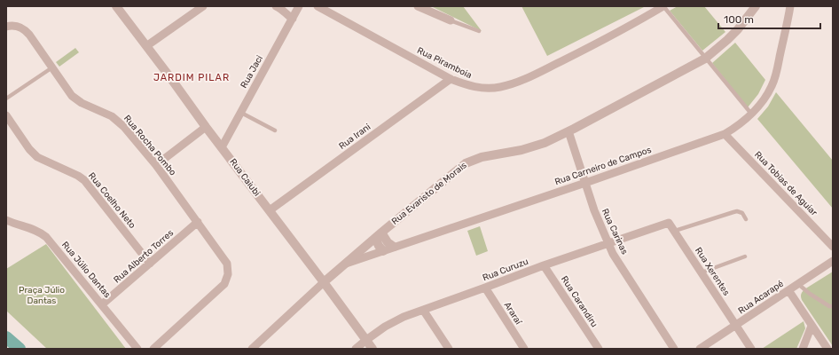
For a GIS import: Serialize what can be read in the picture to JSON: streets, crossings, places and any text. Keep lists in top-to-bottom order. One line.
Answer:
{"streets":{"street":["Rua Piramboia","Rua Jaci","Rua Irani","Rua Rocha Pombo","Rua Carneiro de Campos","Rua Caiubi","Rua Tobias de Aguiar","Rua Evaristo de Morais","Rua Coelho Neto","Rua Carinas","Rua Alberto Torres","Rua Júlio Dantas","Rua Curuzu","Rua Xerentes","Rua Acarapé","Rua Carandiru","Araraí"]},"crossings":[["Rua Piramboia","Rua Irani"],["Rua Jaci","Rua Caiubi"],["Rua Irani","Rua Caiubi"],["Rua Rocha Pombo","Rua Alberto Torres"],["Rua Carneiro de Campos","Rua Tobias de Aguiar"],["Rua Carneiro de Campos","Rua Evaristo de Morais"],["Rua Carneiro de Campos","Rua Carinas"],["Rua Caiubi","Rua Evaristo de Morais"],["Rua Caiubi","Rua Curuzu"],["Rua Evaristo de Morais","Rua Carinas"],["Rua Coelho Neto","Rua Alberto Torres"],["Rua Carinas","Rua Curuzu"],["Rua Alberto Torres","Rua Júlio Dantas"],["Rua Curuzu","Rua Xerentes"],["Rua Curuzu","Rua Carandiru"],["Rua Curuzu","Araraí"],["Rua Xerentes","Rua Acarapé"]],"districts":["JARDIM PILAR"],"parks":["Praça Júlio Dantas"],"scale_bar":"100 m"}
